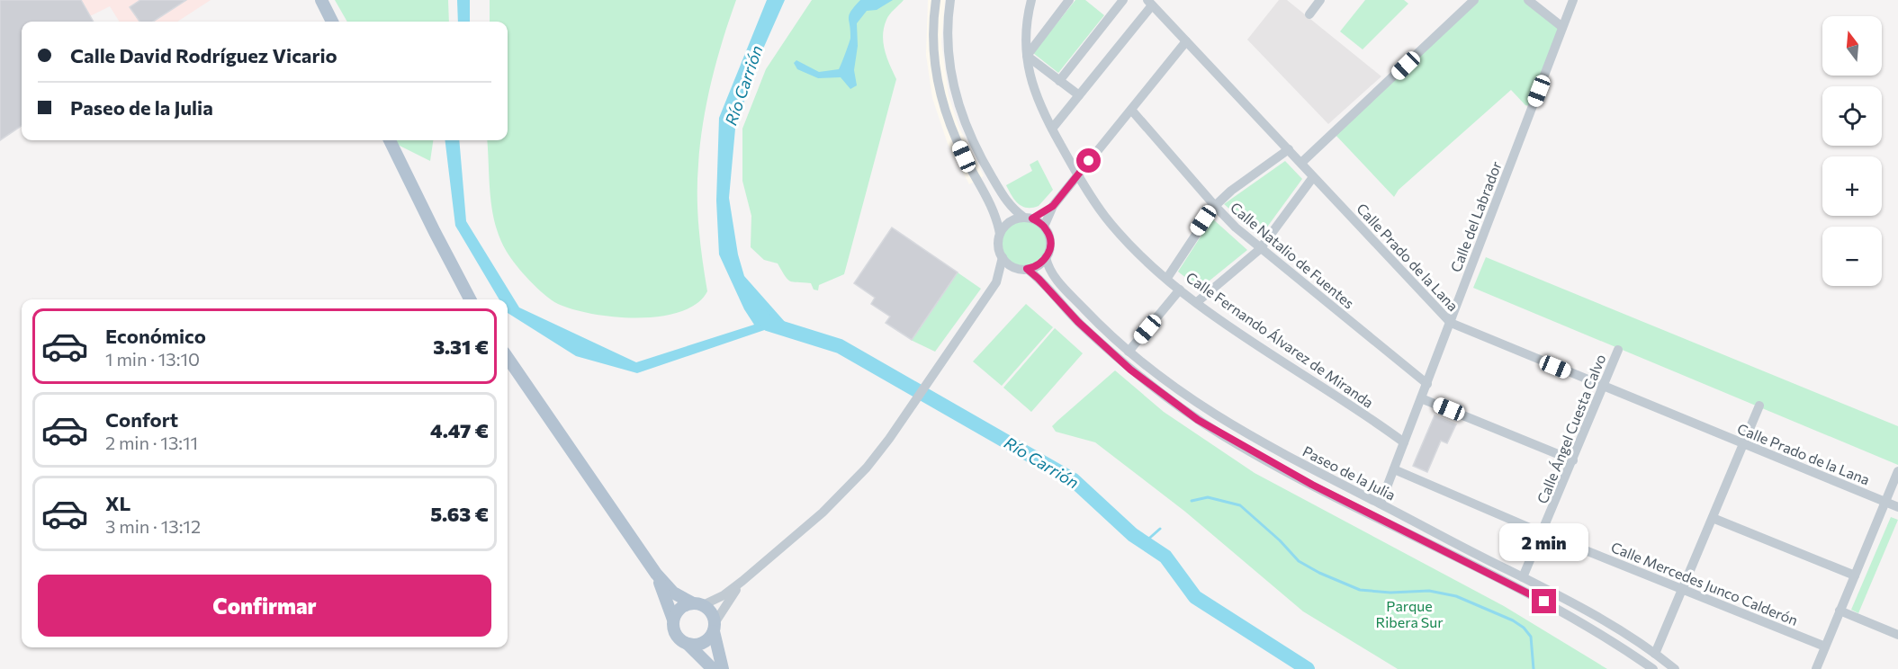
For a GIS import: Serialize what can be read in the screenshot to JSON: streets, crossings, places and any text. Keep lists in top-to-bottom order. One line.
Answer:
{"streets":{"street":["Calle del Labrador","Calle Natalio de Fuentes","Calle Prado de la Lana","Calle Fernando Álvarez de Miranda","Calle Ángel Cuesta Calvo","Paseo de la Julia","Calle Mercedes Junco Calderón"]},"crossings":[["Calle del Labrador","Calle Natalio de Fuentes"],["Calle del Labrador","Calle Prado de la Lana"],["Calle del Labrador","Calle Fernando Álvarez de Miranda"],["Calle del Labrador","Paseo de la Julia"],["Calle del Labrador","Calle Mercedes Junco Calderón"],["Calle Prado de la Lana","Calle Ángel Cuesta Calvo"],["Calle Ángel Cuesta Calvo","Paseo de la Julia"],["Calle Ángel Cuesta Calvo","Calle Mercedes Junco Calderón"]],"water":["Río Carrión"],"parks":["Parque Ribera Sur"],"north":"top","page":{"map_buttons":["+","−"],"banner":["Calle David Rodríguez Vicario","Paseo de la Julia"],"list":[{"name":"Económico","note":"1 min · 13:10","value":"3.31 €"},{"name":"Confort","note":"2 min · 13:11","value":"4.47 €"},{"name":"XL","note":"3 min · 13:12","value":"5.63 €"}],"bubble":"2 min","buttons":"Confirmar"}}
